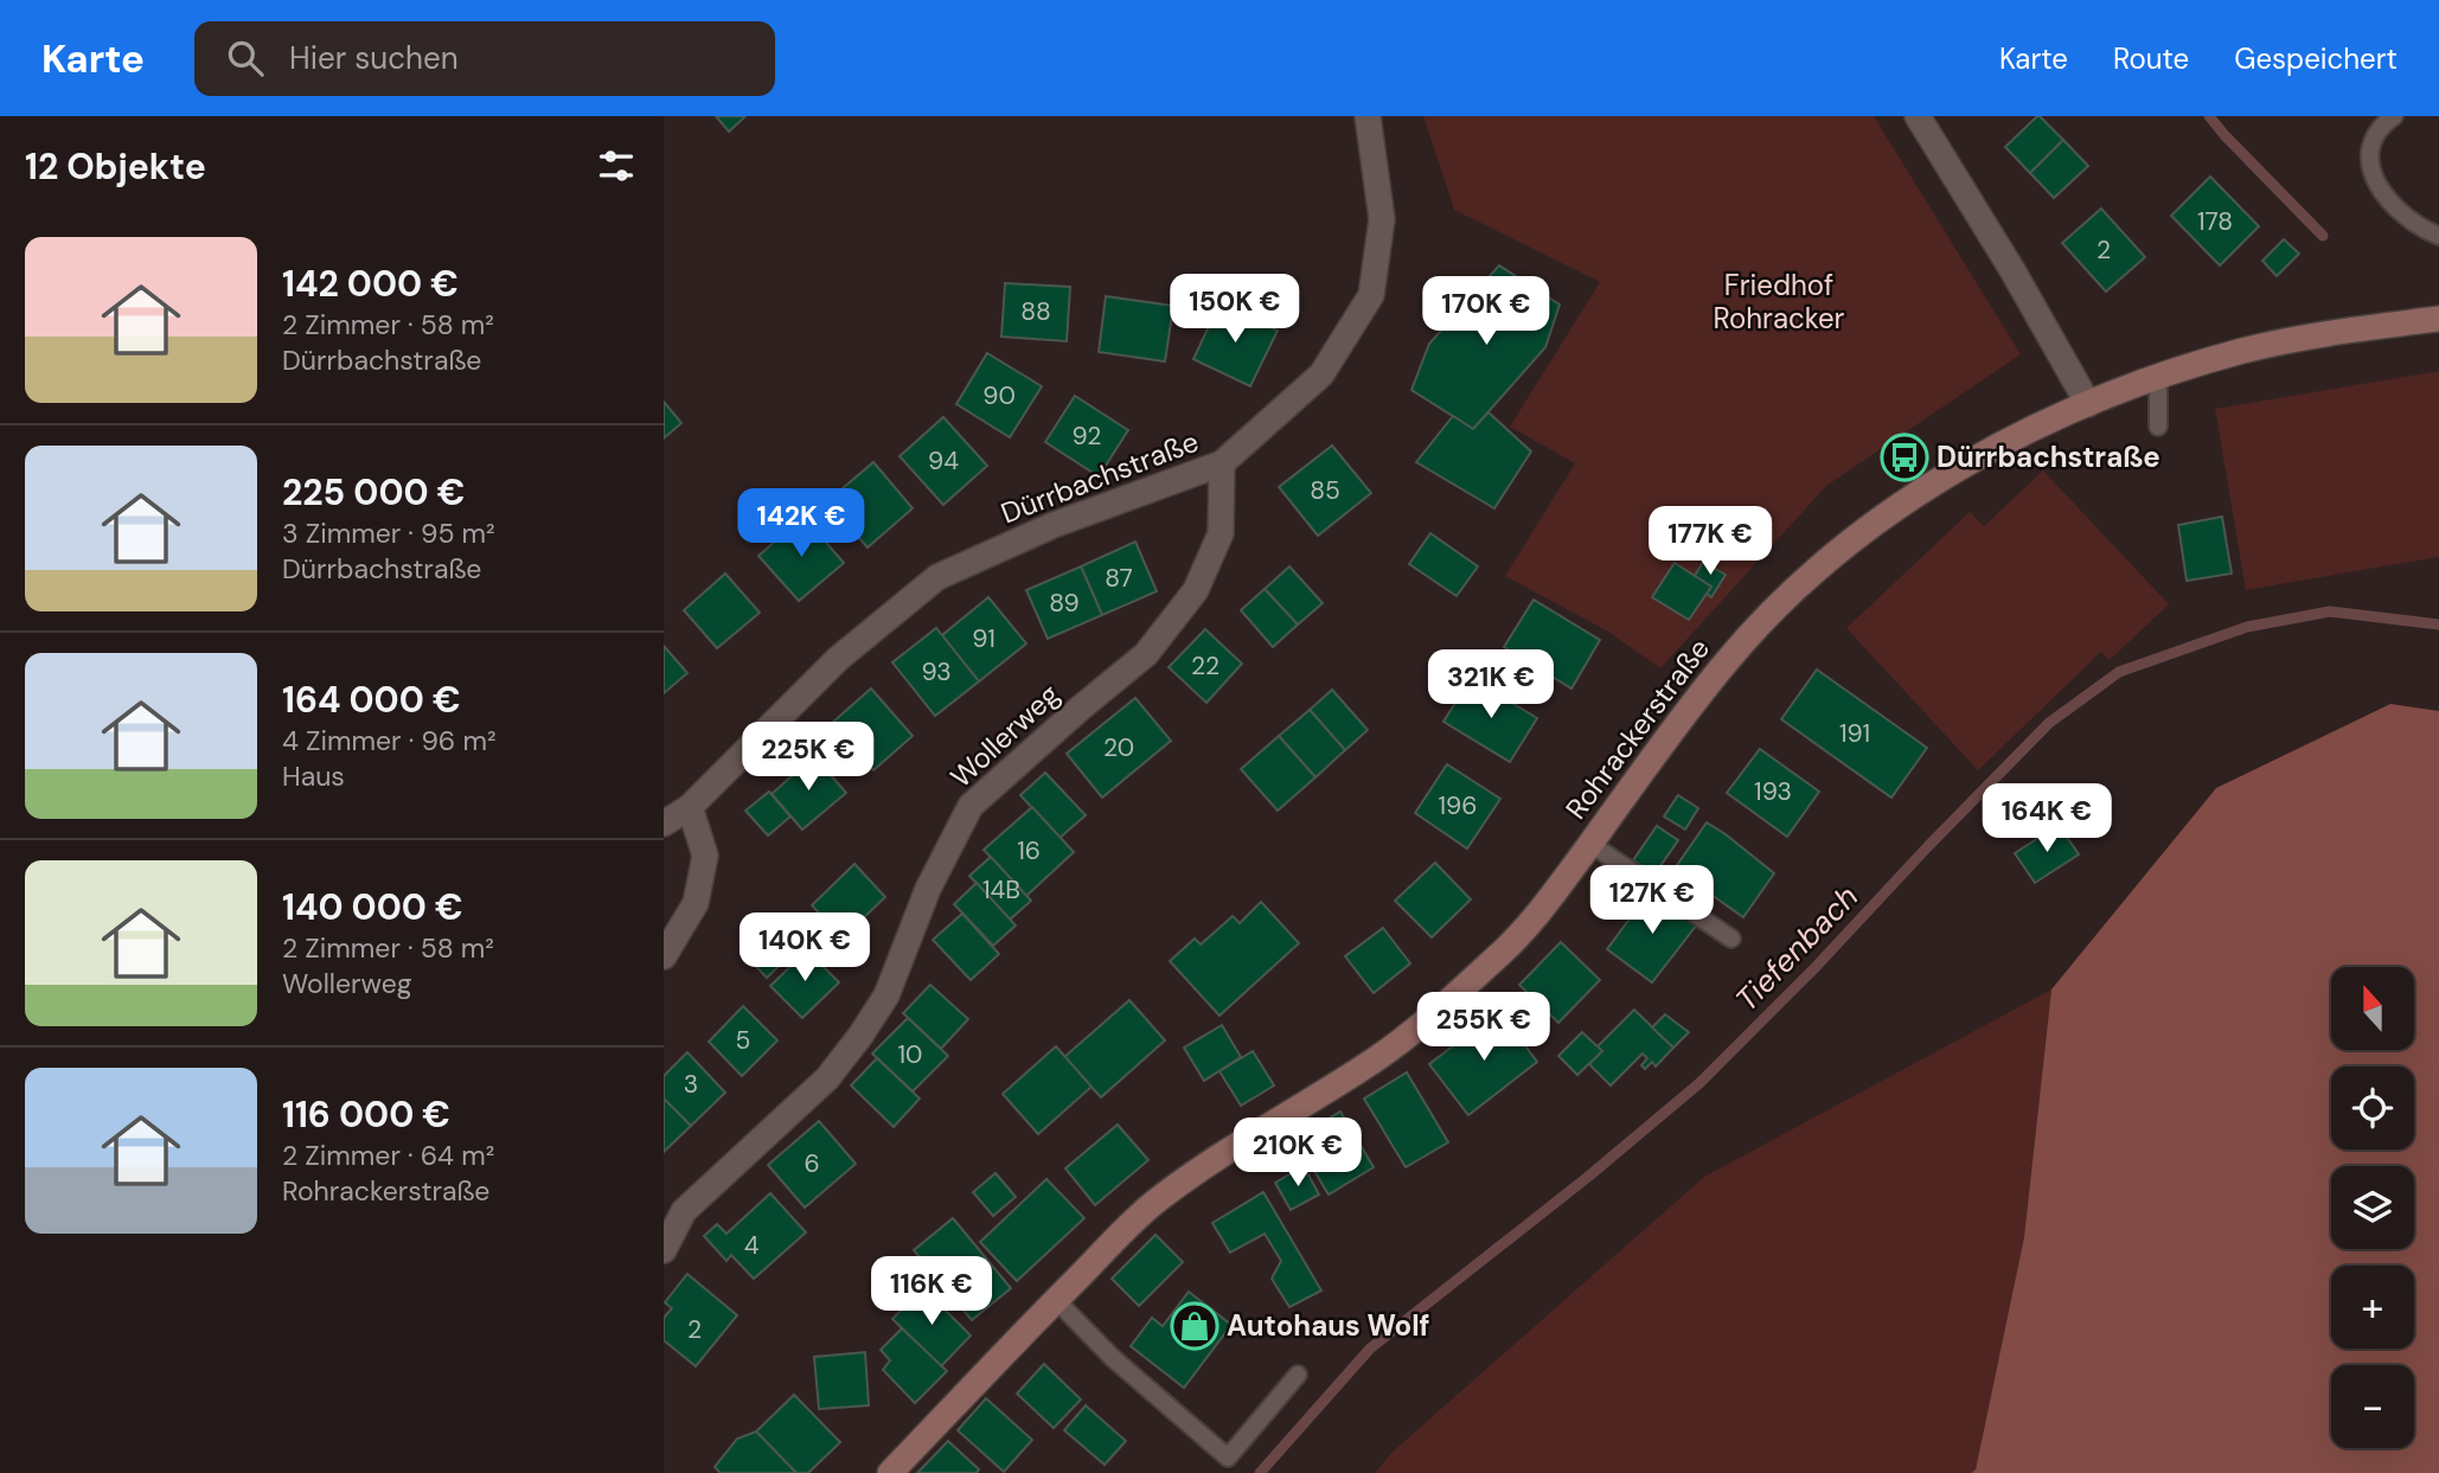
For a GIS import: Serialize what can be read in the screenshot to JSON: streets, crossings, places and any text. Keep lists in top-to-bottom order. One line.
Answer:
{"streets":{"street":["Dürrbachstraße","Rohrackerstraße","Wollerweg"]},"crossings":[["Dürrbachstraße","Wollerweg"]],"water":["Tiefenbach"],"parks":["Friedhof Rohracker"],"places":{"bus stop":["Dürrbachstraße"],"shop":["Autohaus Wolf"]},"house_numbers":["178","2","88","90","92","94","85","87","89","91","22","93","191","20","193","196","16","14B","5","10","3","6","4","2"],"north":"top","page":{"header":"Karte","search":"Hier suchen","nav":["Karte","Route","Gespeichert"],"heading":"12 Objekte","list":[{"name":"142 000 €","note":"2 Zimmer · 58 m² · Dürrbachstraße"},{"name":"225 000 €","note":"3 Zimmer · 95 m² · Dürrbachstraße"},{"name":"164 000 €","note":"4 Zimmer · 96 m² · Haus"},{"name":"140 000 €","note":"2 Zimmer · 58 m² · Wollerweg"},{"name":"116 000 €","note":"2 Zimmer · 64 m² · Rohrackerstraße"}],"price":["150K €","170K €","142K €","177K €","321K €","225K €","164K €","127K €","140K €","255K €","210K €","116K €"],"map_buttons":["+","−"]}}
